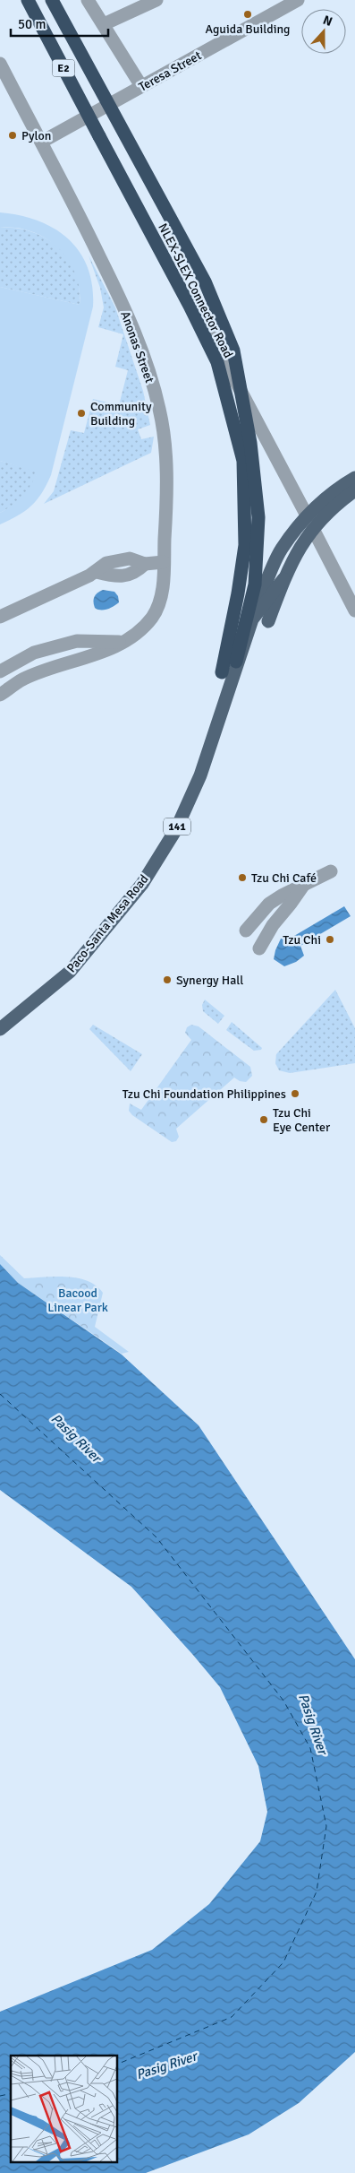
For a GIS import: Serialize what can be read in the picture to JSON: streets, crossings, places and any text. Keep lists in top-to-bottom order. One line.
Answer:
{"streets":{"highway":["E2","NLEX-SLEX Connector Road"],"main road":["141","Paco-Santa Mesa Road"],"street":["Teresa Street","Anonas Street"]},"crossings":[["Teresa Street","Anonas Street"]],"water":["Pasig River"],"parks":["Bacood Linear Park"],"places":["Aguida Building","Pylon","Community Building","Tzu Chi Café","Tzu Chi","Synergy Hall","Tzu Chi Foundation Philippines","Tzu Chi Eye Center"],"scale_bar":"50 m","north":"top"}
